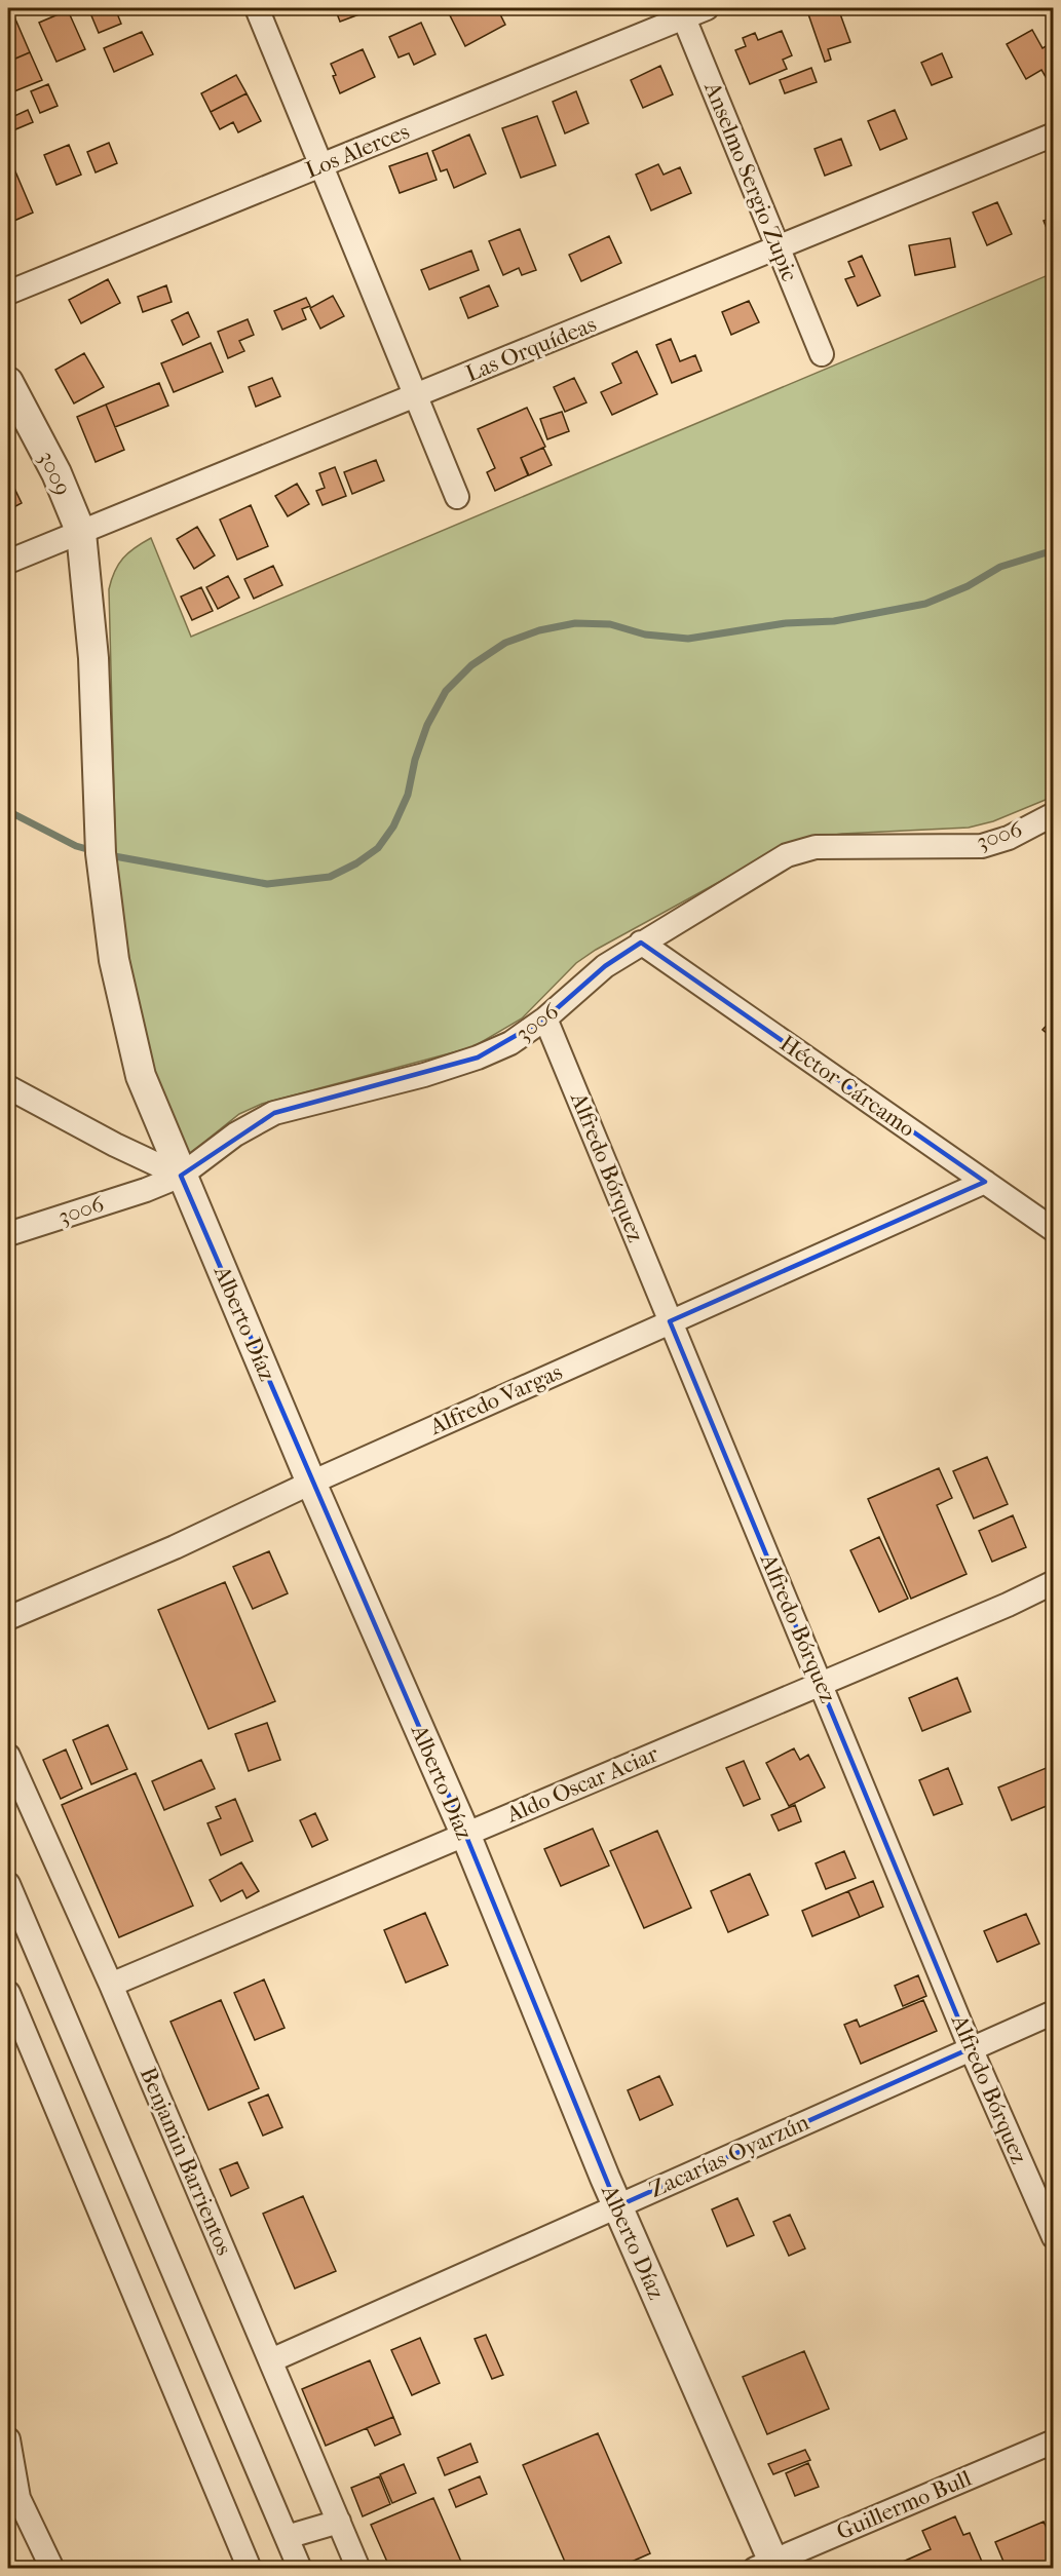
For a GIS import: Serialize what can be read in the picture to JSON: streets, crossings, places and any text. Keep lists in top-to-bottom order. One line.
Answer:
{"streets":{"street":["Los Alerces","Anselmo Sergio Zupic","Las Orquídeas","3009","3006","Héctor Cárcamo","Alfredo Bórquez","Alberto Díaz","Alfredo Vargas","Aldo Oscar Aciar","Zacarías Oyarzún","Benjamin Barrientos","Guillermo Bull"]},"crossings":[["Los Alerces","Anselmo Sergio Zupic"],["Anselmo Sergio Zupic","Las Orquídeas"],["Las Orquídeas","3009"],["3009","3006"],["3009","Alberto Díaz"],["3006","Héctor Cárcamo"],["3006","Alfredo Bórquez"],["3006","Alberto Díaz"],["Héctor Cárcamo","Alfredo Vargas"],["Alfredo Bórquez","Alfredo Vargas"],["Alfredo Bórquez","Aldo Oscar Aciar"],["Alfredo Bórquez","Zacarías Oyarzún"],["Alberto Díaz","Alfredo Vargas"],["Alberto Díaz","Aldo Oscar Aciar"],["Alberto Díaz","Zacarías Oyarzún"],["Alberto Díaz","Guillermo Bull"],["Aldo Oscar Aciar","Benjamin Barrientos"],["Zacarías Oyarzún","Benjamin Barrientos"]]}
